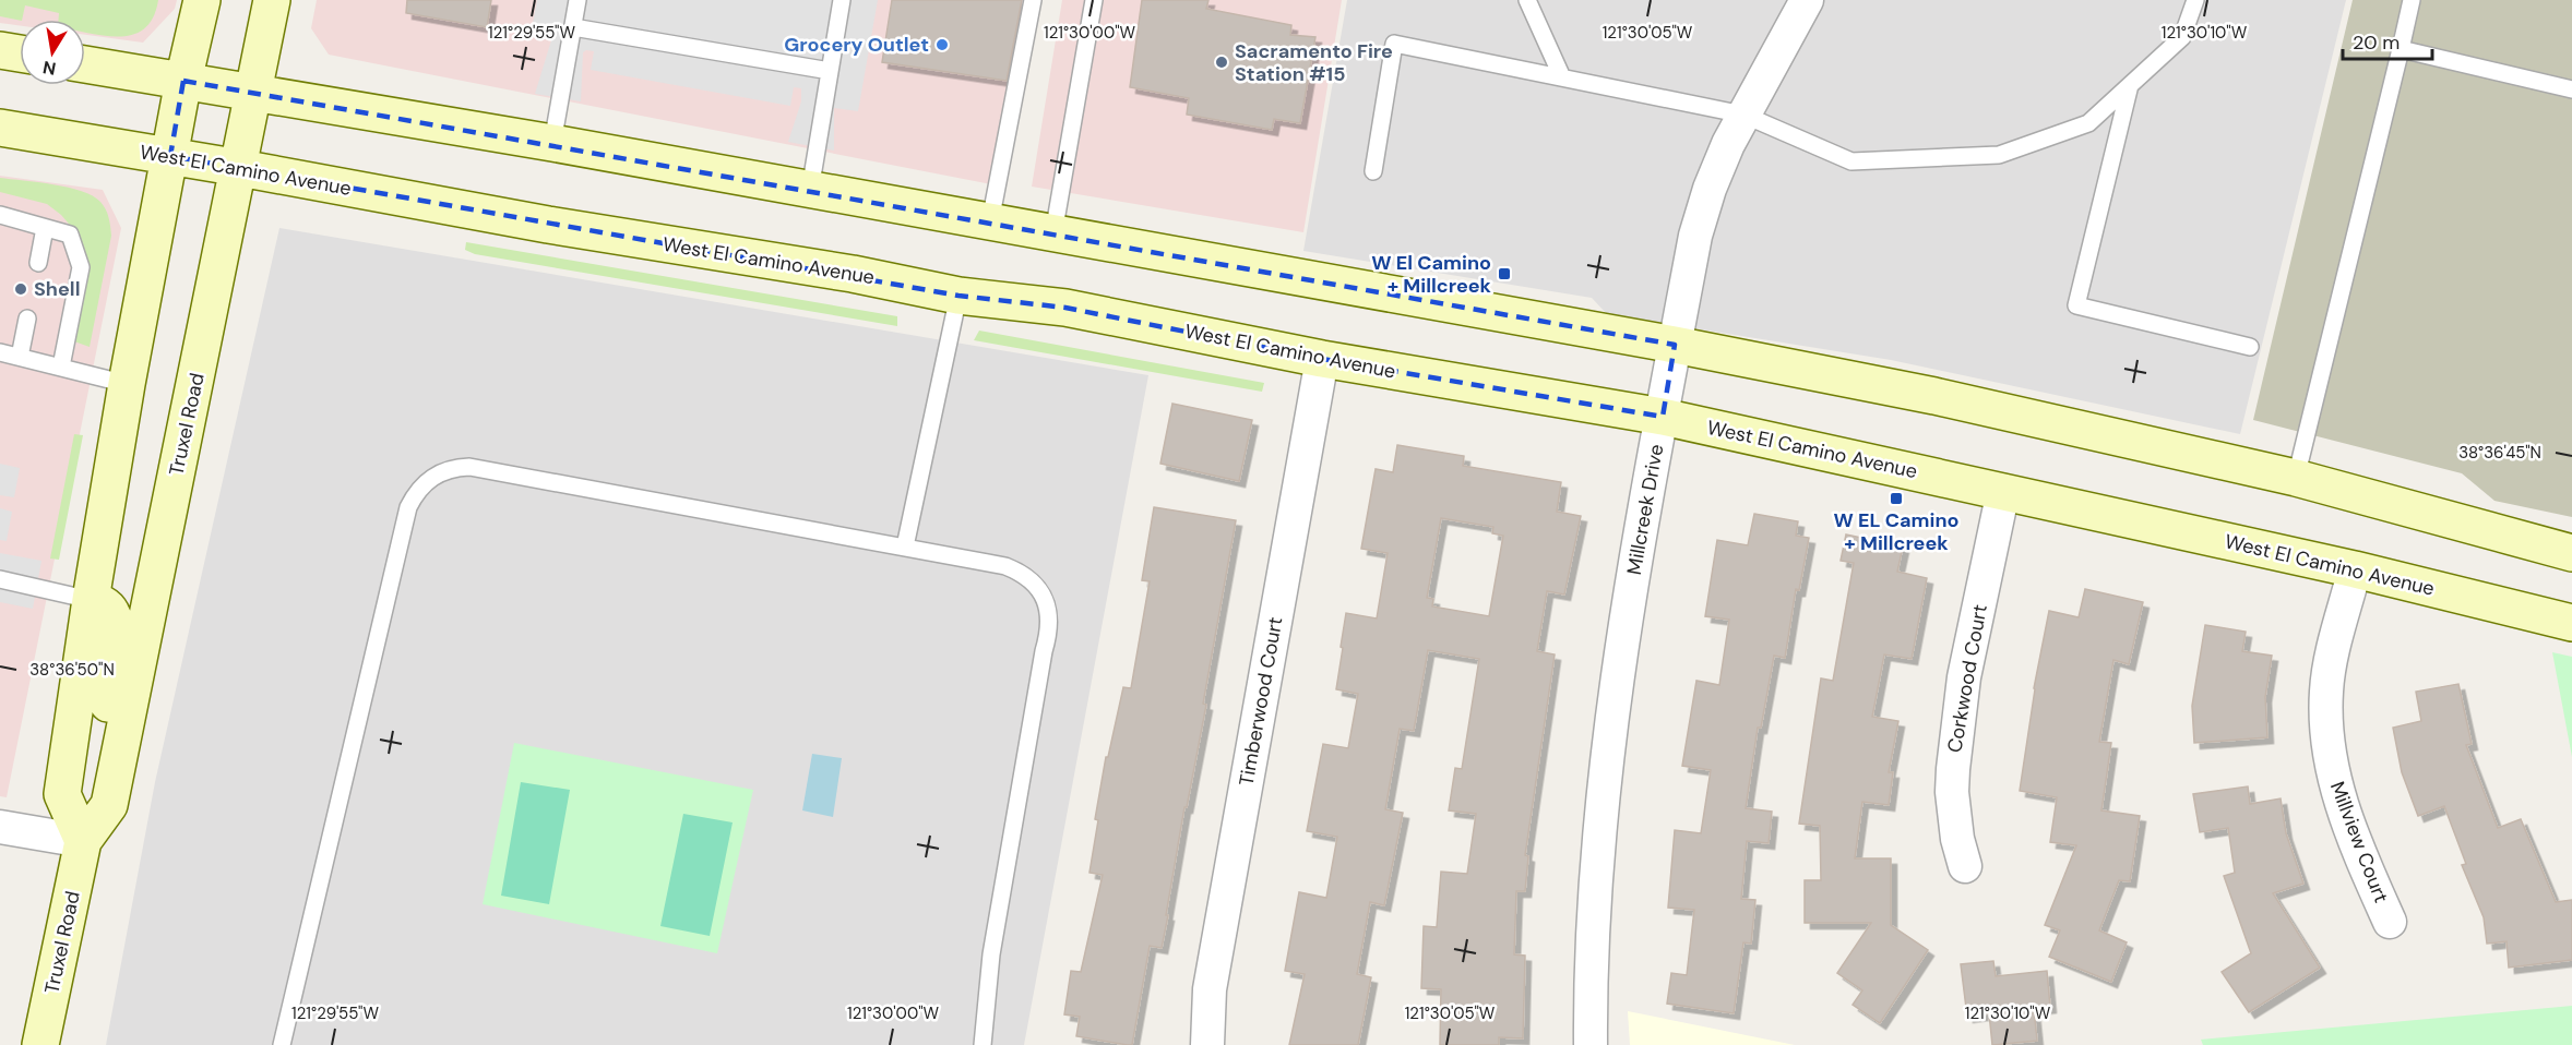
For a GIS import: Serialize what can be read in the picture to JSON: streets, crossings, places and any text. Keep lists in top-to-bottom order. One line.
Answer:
{"streets":{"main road":["West El Camino Avenue","Truxel Road"],"street":["Millcreek Drive","Corkwood Court","Timberwood Court","Millview Court"]},"crossings":[["West El Camino Avenue","Truxel Road"],["West El Camino Avenue","Millcreek Drive"],["West El Camino Avenue","Corkwood Court"],["West El Camino Avenue","Timberwood Court"],["West El Camino Avenue","Millview Court"]],"places":{"other":["Grocery Outlet","Sacramento Fire Station #15","Shell"],"transit":["W El Camino + Millcreek","W EL Camino + Millcreek"]},"scale_bar":"20 m","north":"bottom","coordinates":["121°29'55\"W","121°30'00\"W","121°30'05\"W","121°30'10\"W","38°36'45\"N","38°36'50\"N"]}
